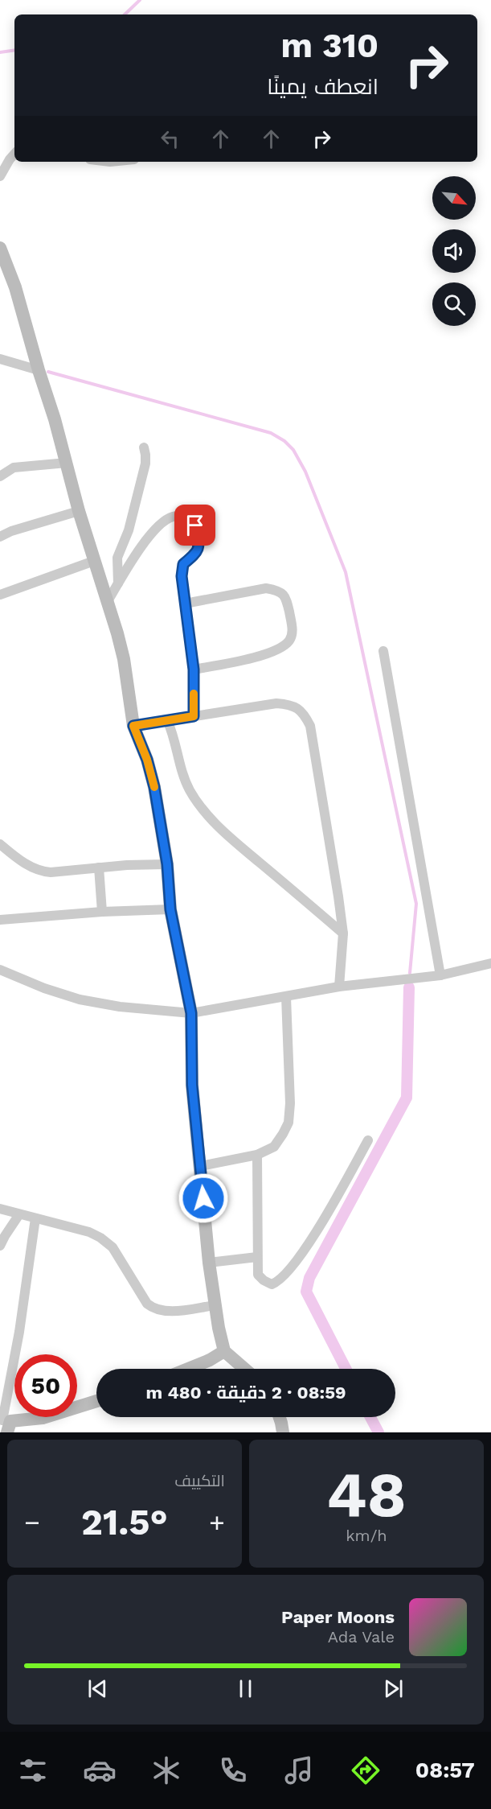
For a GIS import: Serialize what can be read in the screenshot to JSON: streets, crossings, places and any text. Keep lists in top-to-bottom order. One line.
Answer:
{"north":"bottom right","page":{"turn":["310 m","انعطف يمينًا"],"limit":"50","trip":"08:59 · 2 دقيقة · 480 m","tile":[["48","km/h"],"التكييف"],"heat":["−","21.5°","+"],"song":["Paper Moons","Ada Vale"],"tabs":"08:57"}}
